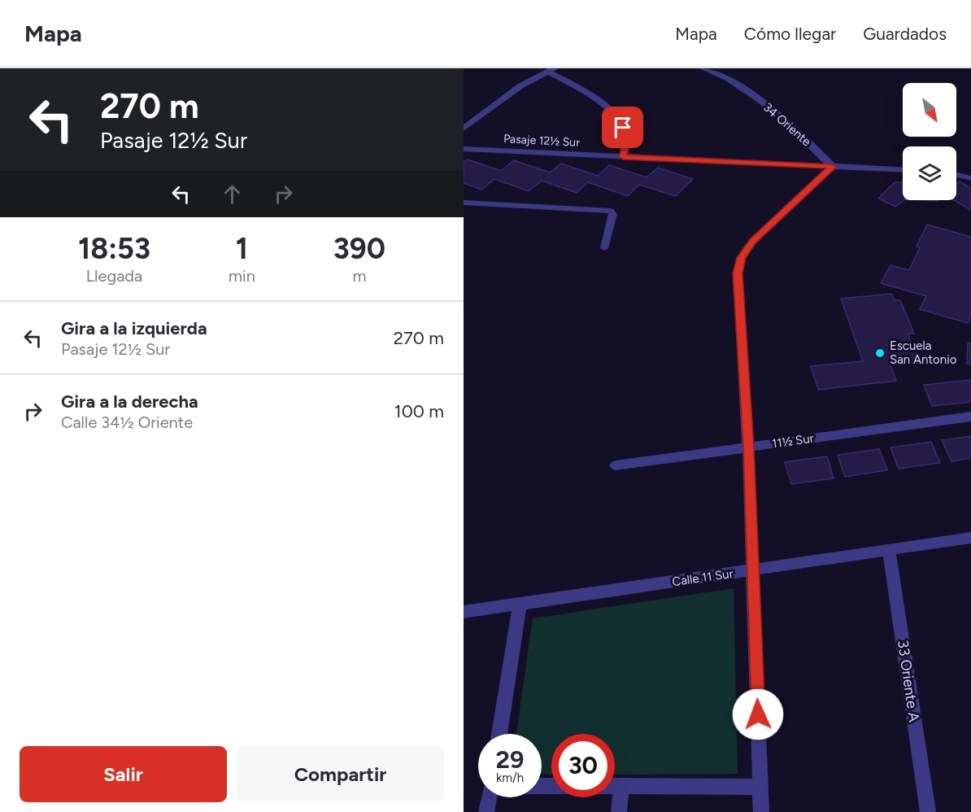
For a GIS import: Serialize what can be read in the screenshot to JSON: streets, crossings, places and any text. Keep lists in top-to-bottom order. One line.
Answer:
{"streets":{"street":["34 Oriente","Pasaje 12½ Sur","11½ Sur","Calle 11 Sur","33 Oriente A"]},"crossings":[["34 Oriente","Pasaje 12½ Sur"],["Calle 11 Sur","33 Oriente A"]],"places":["Escuela San Antonio"],"north":"bottom right","page":{"header":"Mapa","nav":["Mapa","Cómo llegar","Guardados"],"turn":["270 m","Pasaje 12½ Sur"],"eta":["18:53","Llegada","1","min","390","m"],"list":[{"name":"Gira a la izquierda","note":"Pasaje 12½ Sur","value":"270 m"},{"name":"Gira a la derecha","note":"Calle 34½ Oriente","value":"100 m"}],"speed":"29 km/h","limit":"30","buttons":["Salir","Compartir"]}}
